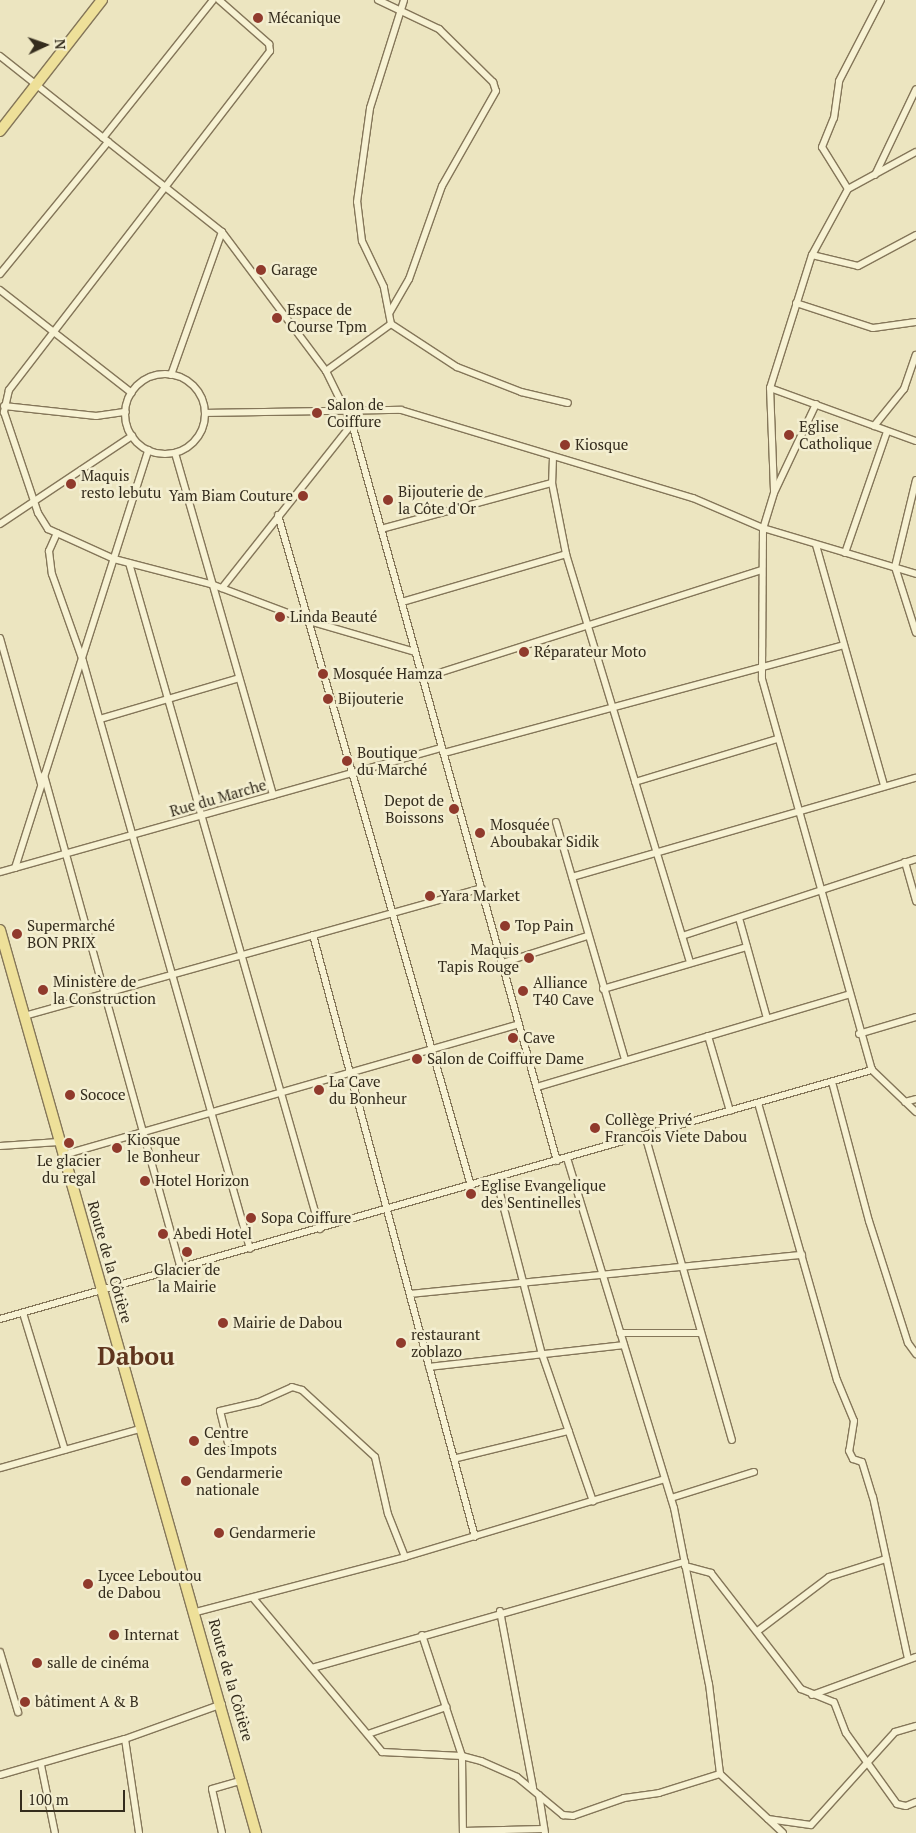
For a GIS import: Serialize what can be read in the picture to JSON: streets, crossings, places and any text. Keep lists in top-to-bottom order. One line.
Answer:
{"streets":{"main road":["Route de la Côtière"],"street":["Rue du Marche"]},"districts":["Dabou"],"places":["Mécanique","Garage","Espace de Course Tpm","Salon de Coiffure","Eglise Catholique","Kiosque","Maquis resto lebutu","Yam Biam Couture","Bijouterie de la Côte d'Or","Linda Beauté","Réparateur Moto","Mosquée Hamza","Bijouterie","Boutique du Marché","Depot de Boissons","Mosquée Aboubakar Sidik","Yara Market","Top Pain","Supermarché BON PRIX","Maquis Tapis Rouge","Ministère de la Construction","Alliance T40 Cave","Cave","Salon de Coiffure Dame","La Cave du Bonheur","Sococe","Collège Privé Francois Viete Dabou","Le glacier du regal","Kiosque le Bonheur","Hotel Horizon","Eglise Evangelique des Sentinelles","Sopa Coiffure","Abedi Hotel","Glacier de la Mairie","Mairie de Dabou","restaurant zoblazo","Centre des Impots","Gendarmerie nationale","Gendarmerie","Lycee Leboutou de Dabou","Internat","salle de cinéma","bâtiment A & B"],"scale_bar":"100 m","north":"right"}
